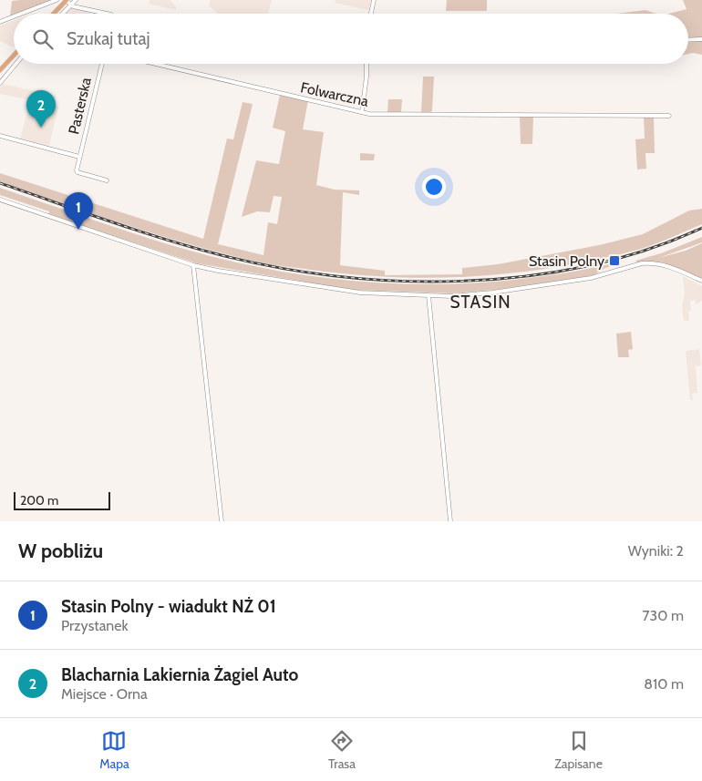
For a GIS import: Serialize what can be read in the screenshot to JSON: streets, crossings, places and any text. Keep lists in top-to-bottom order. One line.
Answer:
{"streets":{"street":["Folwarczna","Pasterska"]},"districts":["STASIN"],"places":{"transit":["Stasin Polny"]},"scale_bar":"200 m","page":{"search":"Szukaj tutaj","pins":["2","1"],"scale":"200 m","heading":["W pobliżu","Wyniki: 2"],"list":[{"mark":"1","name":"Stasin Polny - wiadukt NŻ 01","note":"Przystanek","value":"730 m"},{"mark":"2","name":"Blacharnia Lakiernia Żagiel Auto","note":"Miejsce · Orna","value":"810 m"}],"nav":["Mapa","Trasa","Zapisane"]}}
